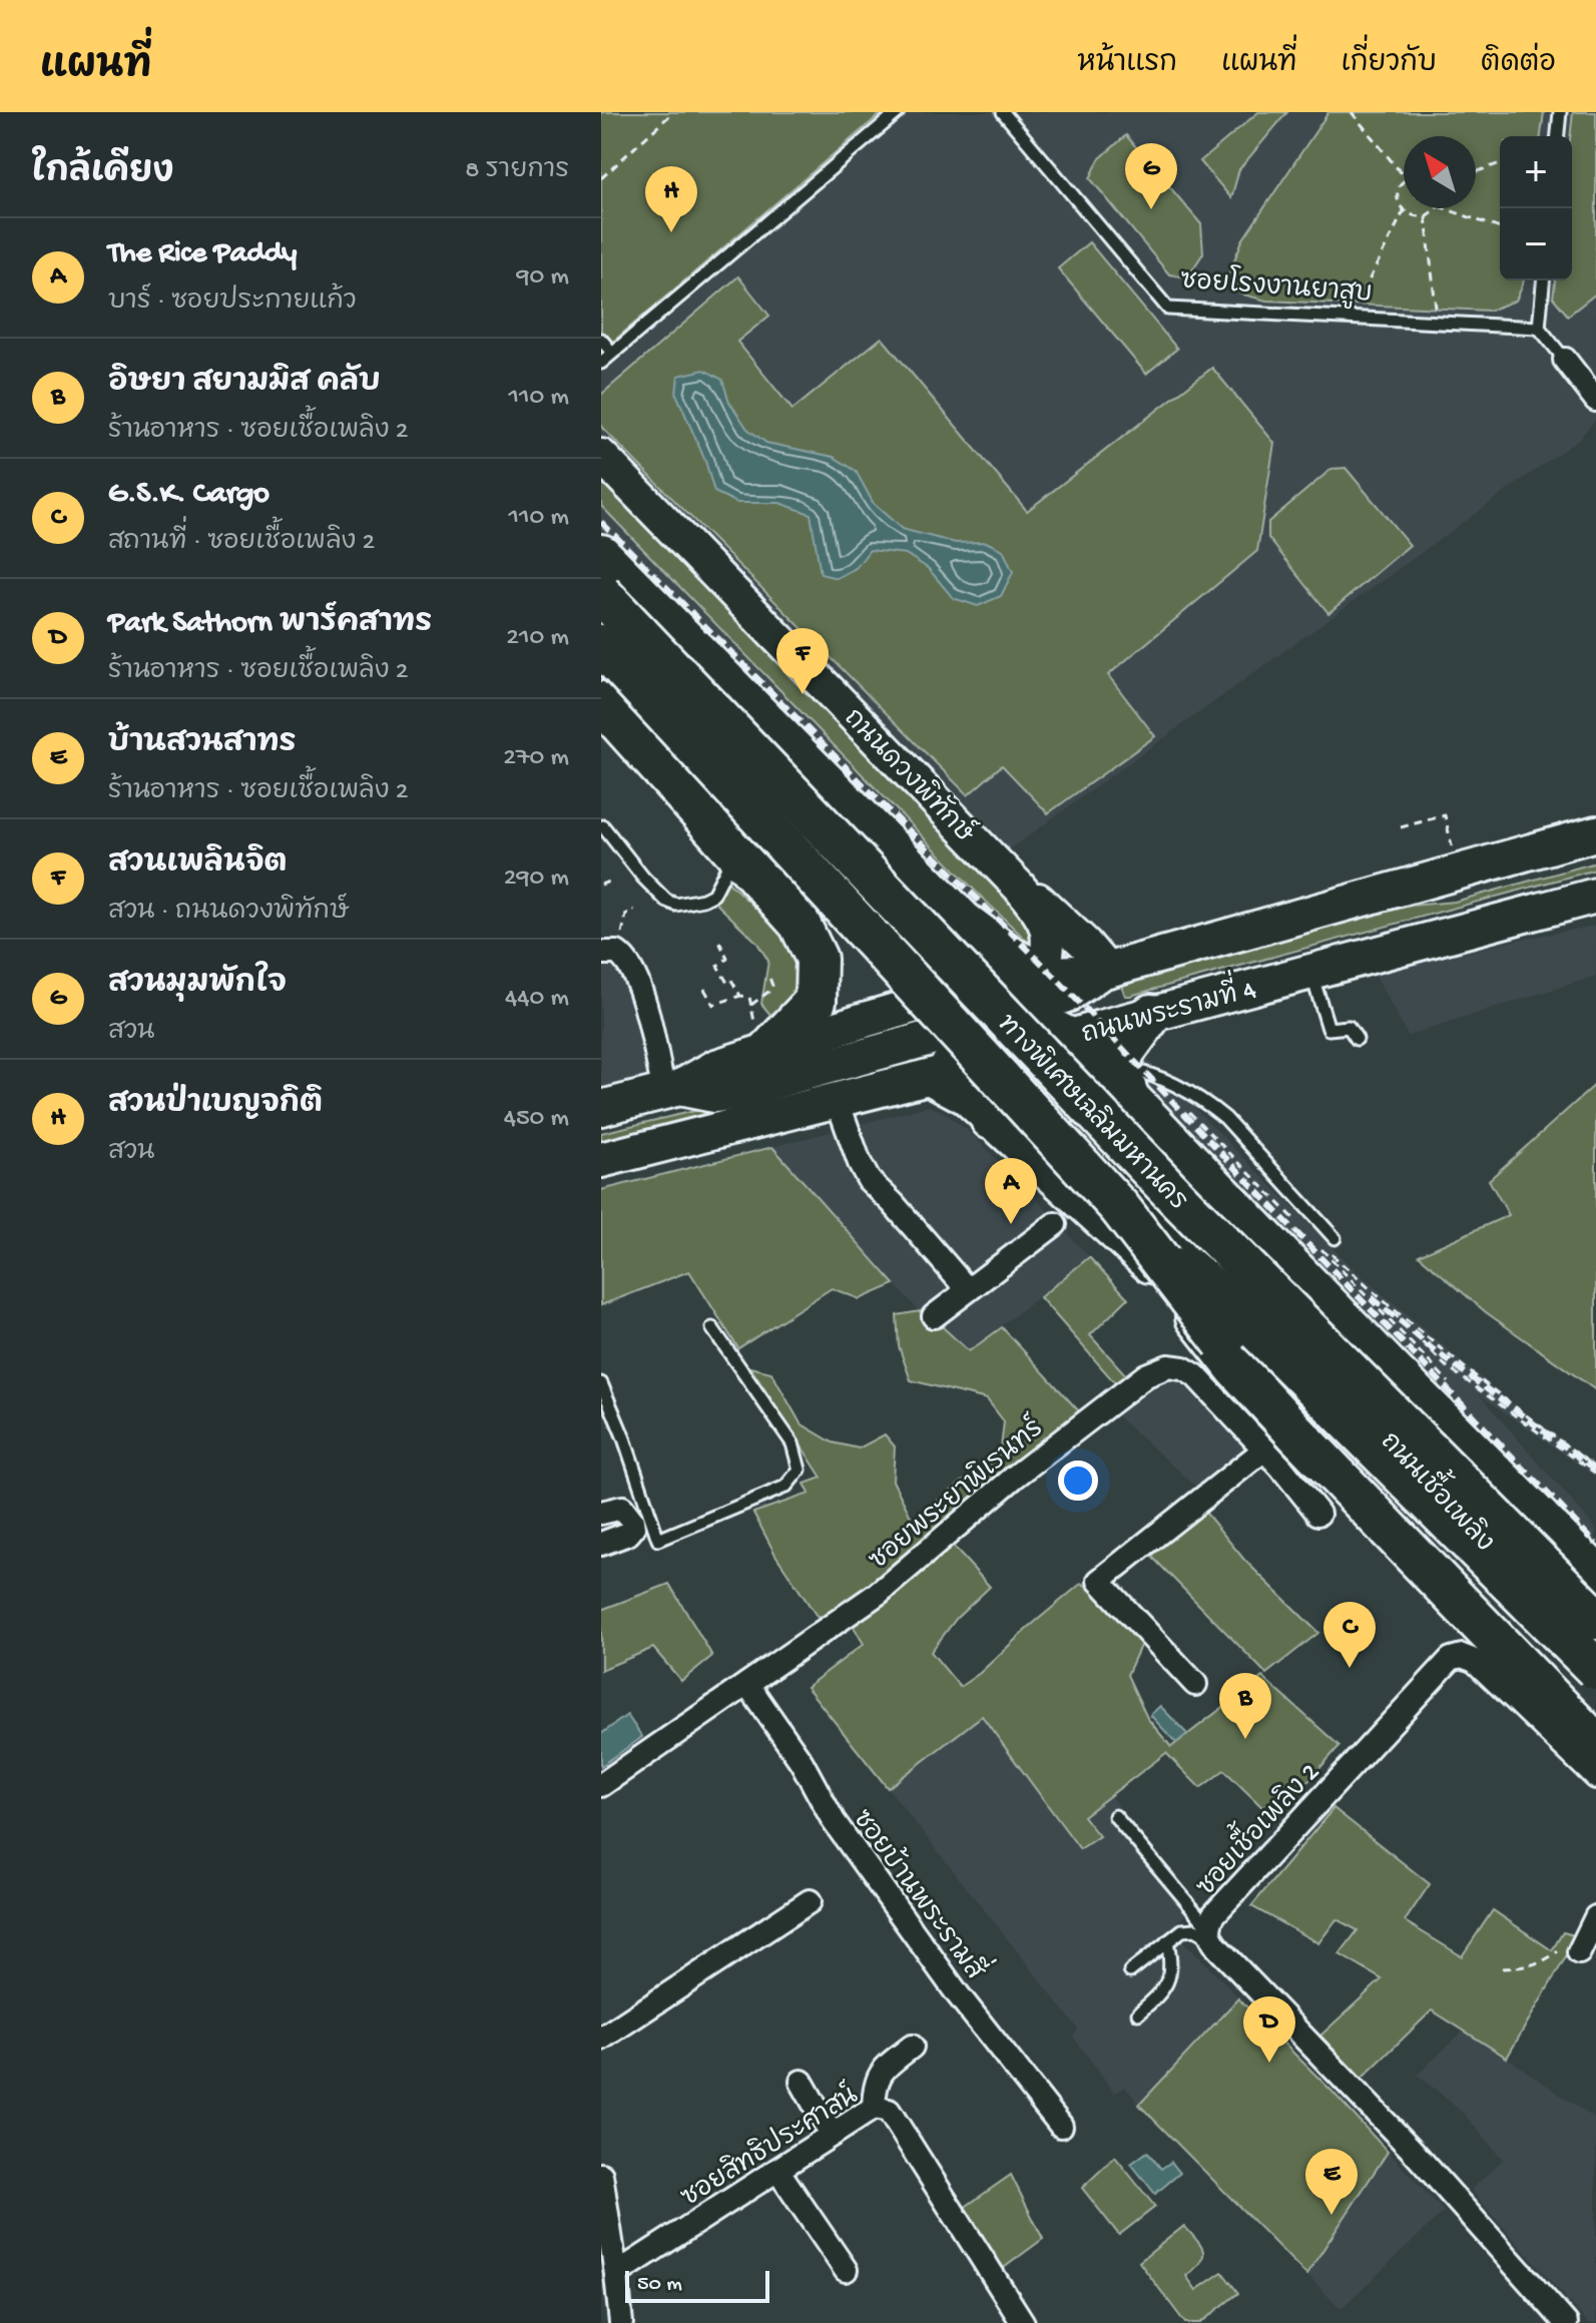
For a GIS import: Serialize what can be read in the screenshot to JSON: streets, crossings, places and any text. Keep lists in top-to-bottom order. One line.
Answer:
{"streets":{"highway":["ทางพิเศษเฉลิมมหานคร"],"main road":["ถนนพระรามที่ 4"],"street":["ถนนดวงพิทักษ์","ถนนเชื้อเพลิง","ซอยพระยาพิเรนทร์","ซอยเชื้อเพลิง 2","ซอยบ้านพระรามสี่","ซอยสิทธิประศาสน์"],"lane":["ซอยโรงงานยาสูบ"]},"crossings":[["ถนนดวงพิทักษ์","ถนนพระรามที่ 4"],["ถนนพระรามที่ 4","ถนนเชื้อเพลิง"],["ซอยพระยาพิเรนทร์","ซอยบ้านพระรามสี่"]],"scale_bar":"50 m","north":"top left","page":{"header":"แผนที่","nav":["หน้าแรก","แผนที่","เกี่ยวกับ","ติดต่อ"],"heading":["ใกล้เคียง","8 รายการ"],"map_buttons":["+","−"],"pins":["G","H","F","A","C","B","D","E"],"list":[{"mark":"A","name":"The Rice Paddy","note":"บาร์ · ซอยประกายแก้ว","value":"90 m"},{"mark":"B","name":"อิษยา สยามมิส คลับ","note":"ร้านอาหาร · ซอยเชื้อเพลิง 2","value":"110 m"},{"mark":"C","name":"G.S.K. Cargo","note":"สถานที่ · ซอยเชื้อเพลิง 2","value":"110 m"},{"mark":"D","name":"Park Sathorn พาร์คสาทร","note":"ร้านอาหาร · ซอยเชื้อเพลิง 2","value":"210 m"},{"mark":"E","name":"บ้านสวนสาทร","note":"ร้านอาหาร · ซอยเชื้อเพลิง 2","value":"270 m"},{"mark":"F","name":"สวนเพลินจิต","note":"สวน · ถนนดวงพิทักษ์","value":"290 m"},{"mark":"G","name":"สวนมุมพักใจ","note":"สวน","value":"440 m"},{"mark":"H","name":"สวนป่าเบญจกิติ","note":"สวน","value":"450 m"}],"scale":"50 m"}}
